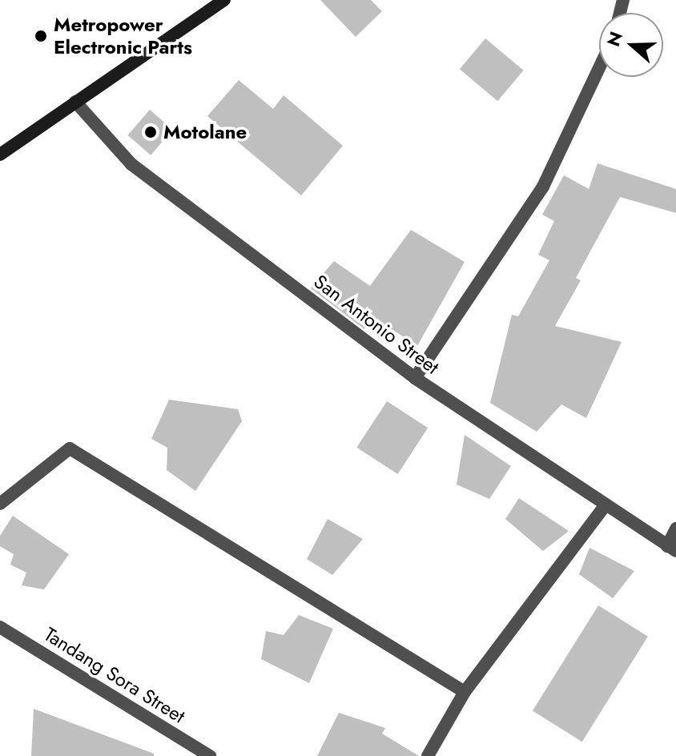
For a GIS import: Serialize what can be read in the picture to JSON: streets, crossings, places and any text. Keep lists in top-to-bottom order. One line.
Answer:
{"streets":{"street":["San Antonio Street","Tandang Sora Street"]},"places":["Metropower Electronic Parts","Motolane"],"north":"left"}
